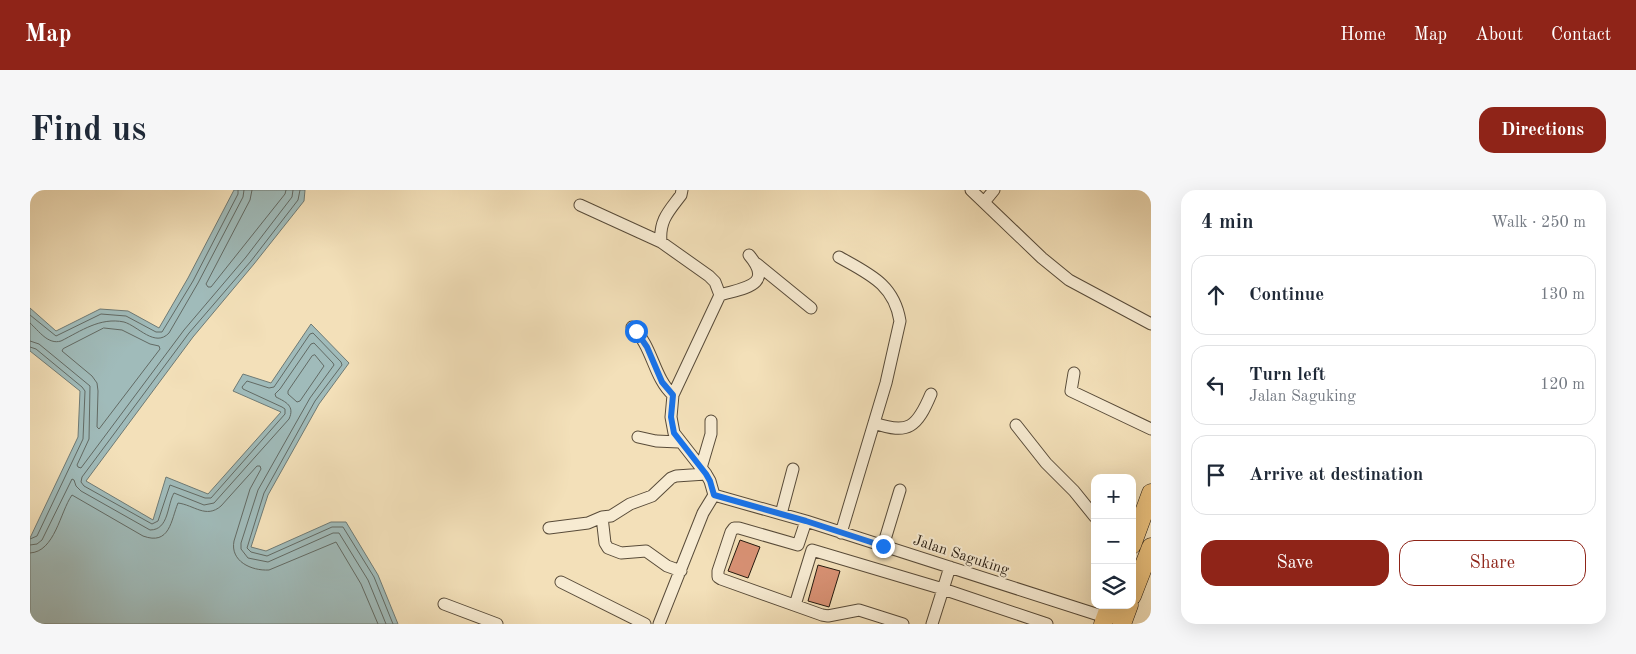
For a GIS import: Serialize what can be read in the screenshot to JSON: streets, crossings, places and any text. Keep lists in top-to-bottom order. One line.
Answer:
{"streets":{"street":["Jalan Saguking"]},"page":{"header":"Map","nav":["Home","Map","About","Contact"],"buttons":["Directions",["Save","Share"]],"title":"Find us","heading":["4 min","Walk · 250 m"],"list":[["Continue","130 m"],["Turn left","Jalan Saguking","120 m"],"Arrive at destination"],"map_buttons":["+","−"]}}
